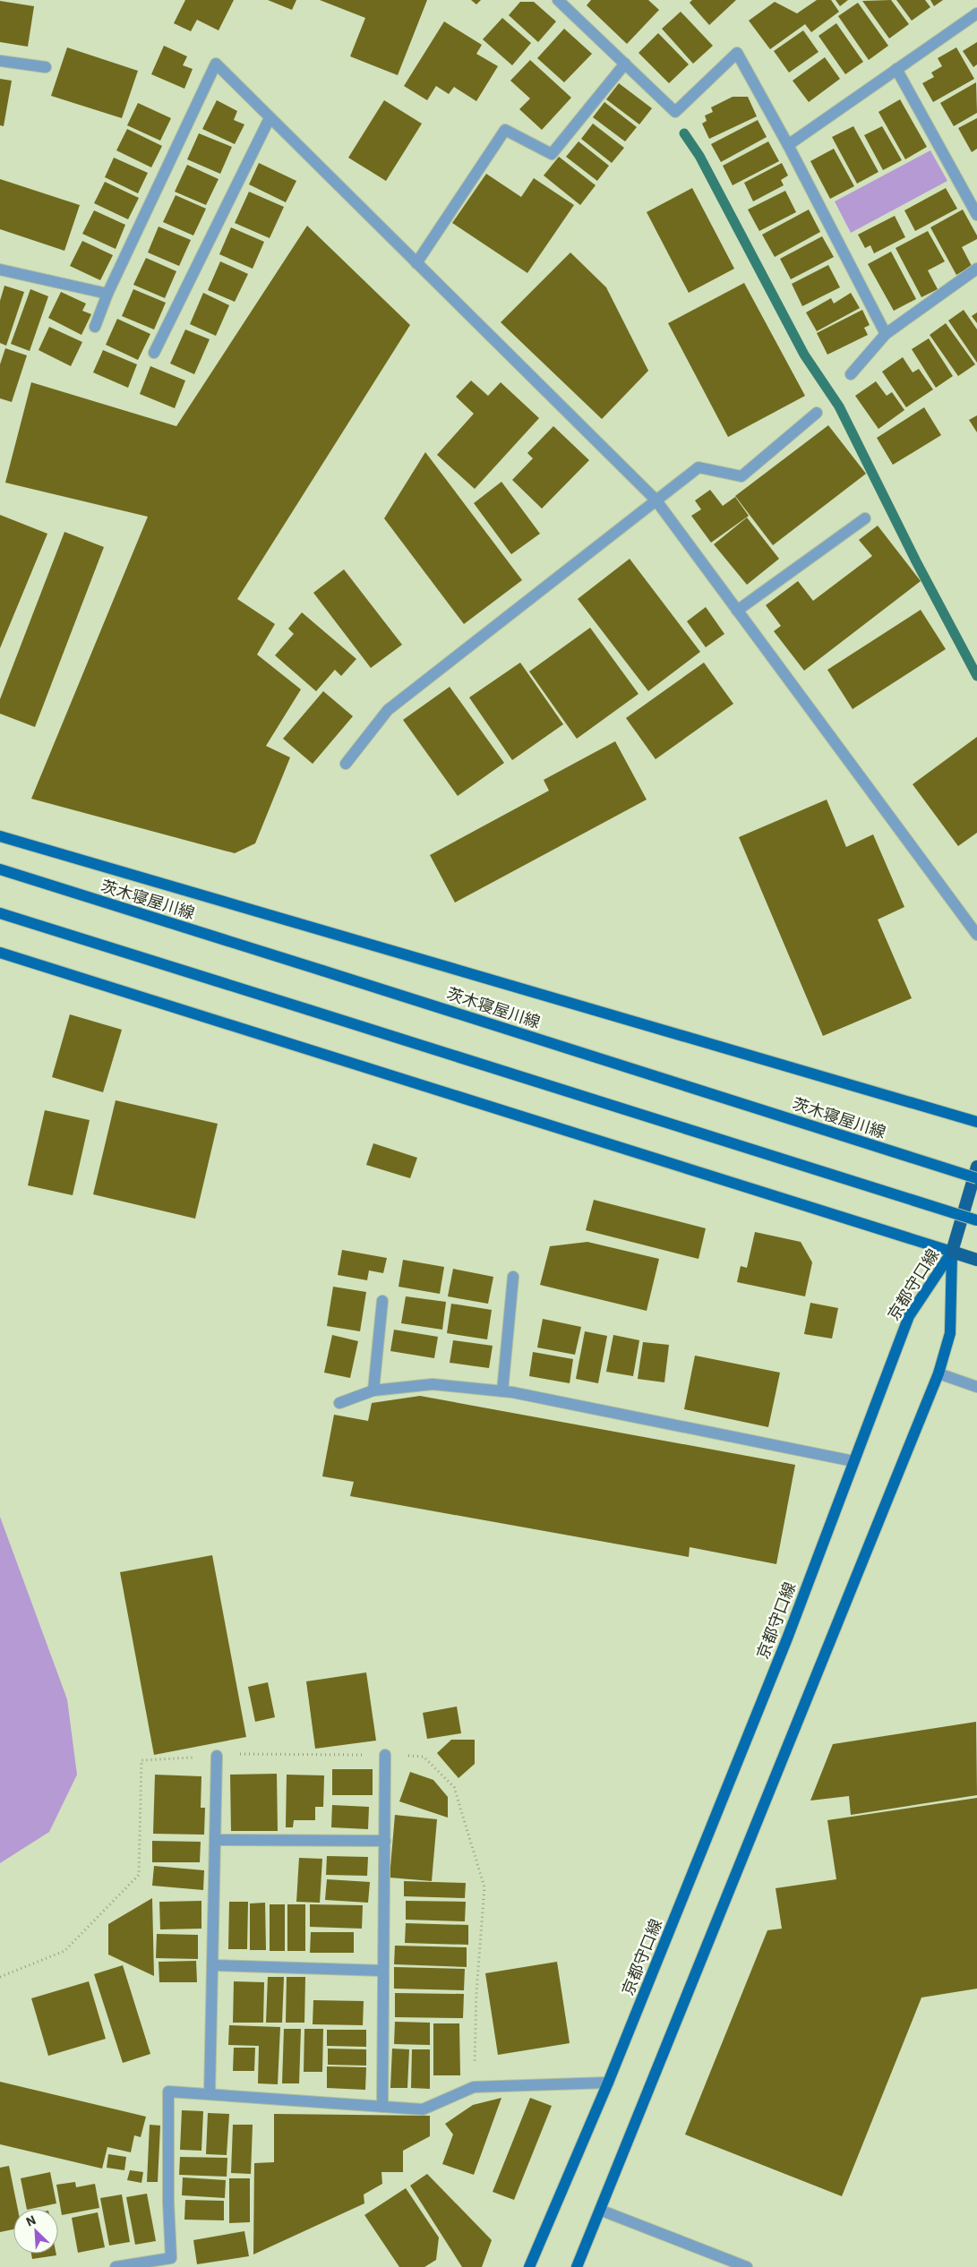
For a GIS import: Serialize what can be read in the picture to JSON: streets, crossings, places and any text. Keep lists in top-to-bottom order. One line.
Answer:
{"streets":{"main road":["茨木寝屋川線","京都守口線"]},"north":"top left"}
